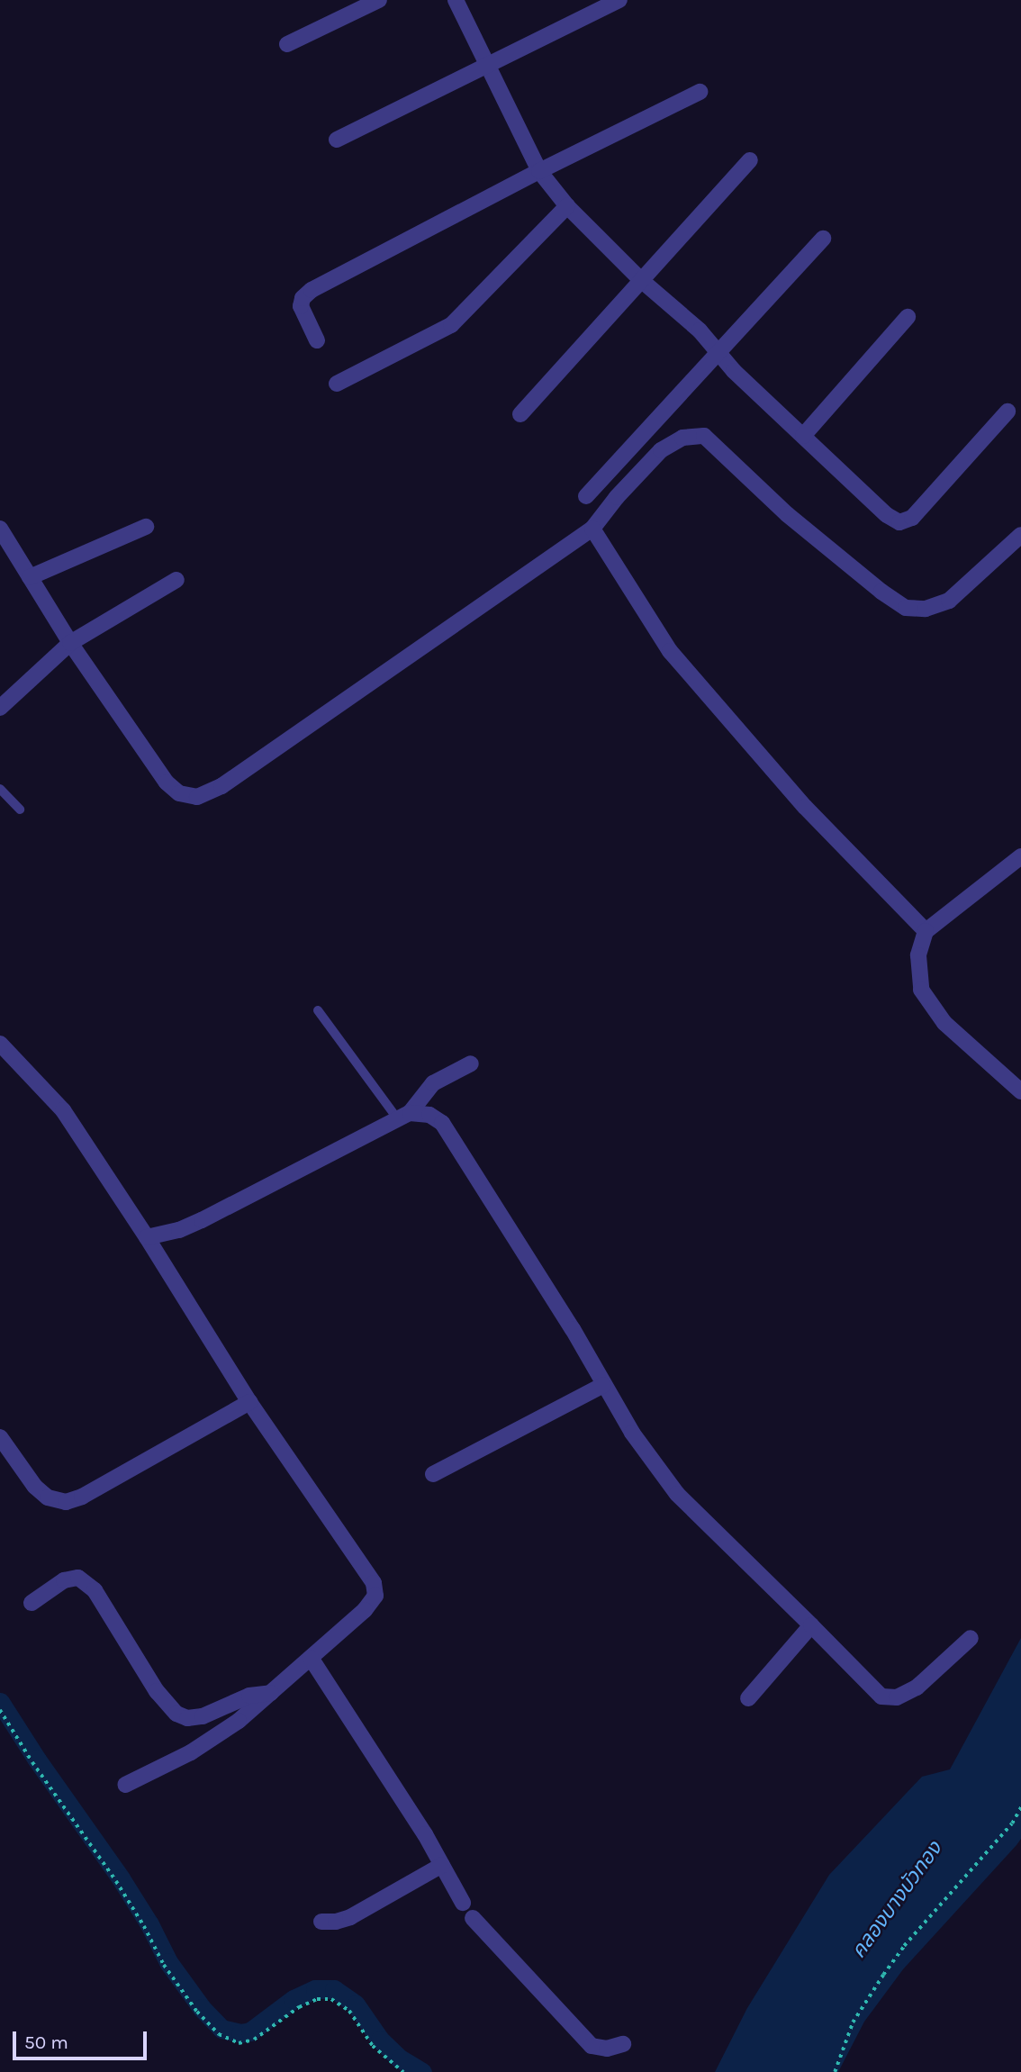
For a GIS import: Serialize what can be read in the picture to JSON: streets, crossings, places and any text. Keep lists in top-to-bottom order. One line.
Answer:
{"water":["คลองบางบัวทอง"],"scale_bar":"50 m"}
